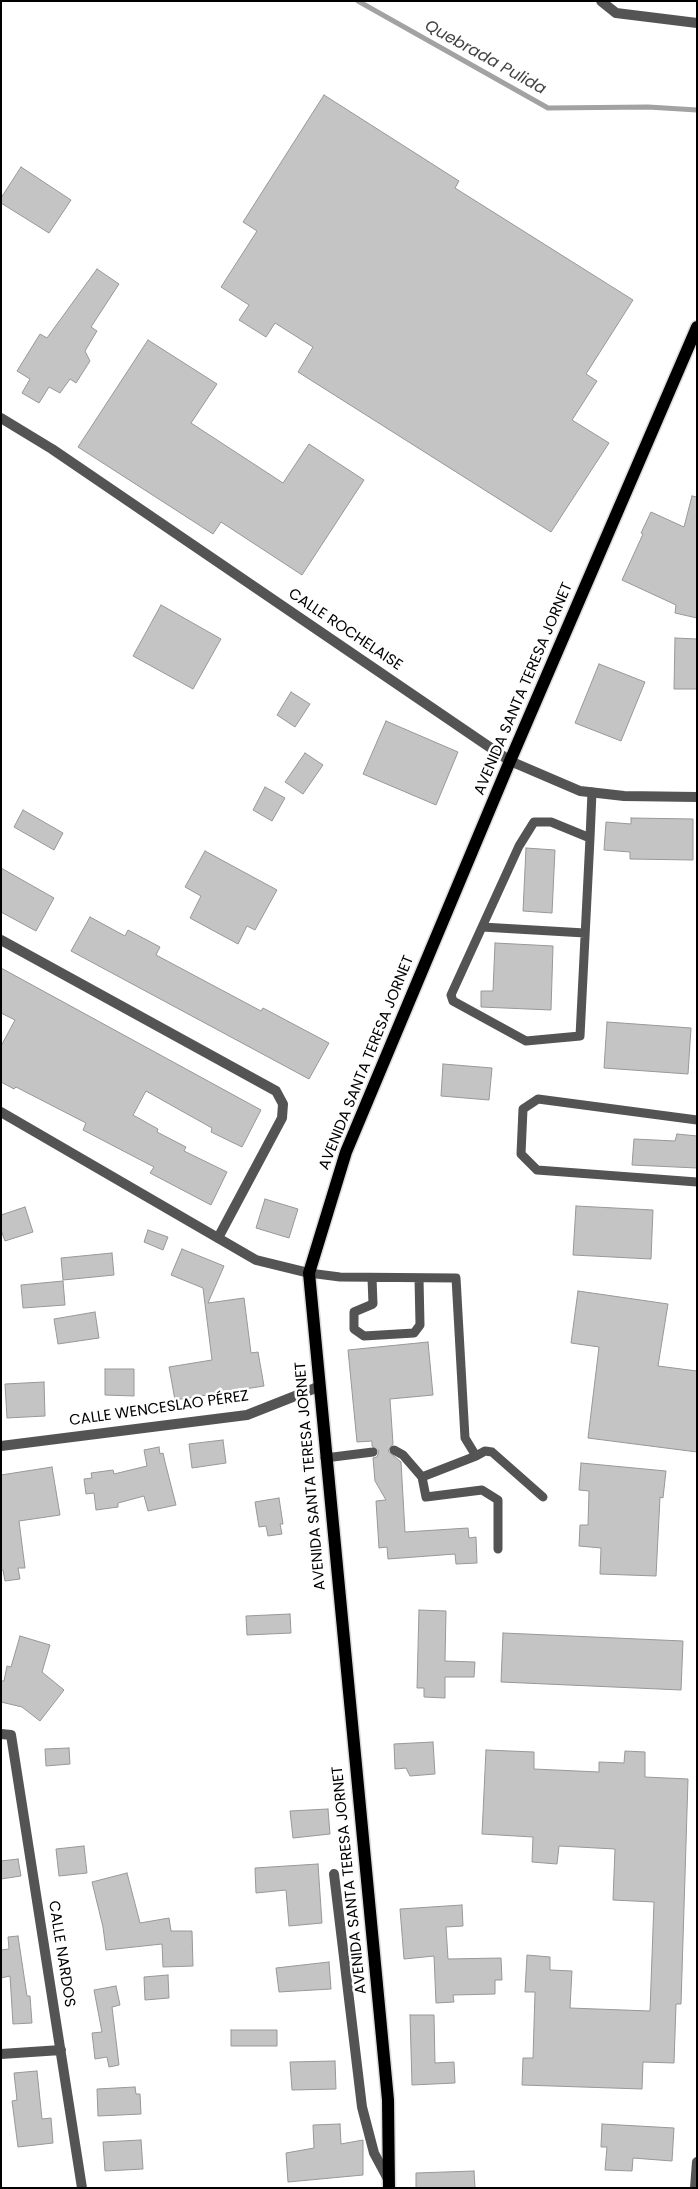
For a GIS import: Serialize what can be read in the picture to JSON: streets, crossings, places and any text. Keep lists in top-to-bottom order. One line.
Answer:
{"streets":{"main road":["AVENIDA SANTA TERESA JORNET"],"street":["CALLE ROCHELAISE","CALLE WENCESLAO PÉREZ","CALLE NARDOS"]},"crossings":[["CALLE ROCHELAISE","AVENIDA SANTA TERESA JORNET"],["AVENIDA SANTA TERESA JORNET","CALLE WENCESLAO PÉREZ"]],"water":["Quebrada Pulida"]}
